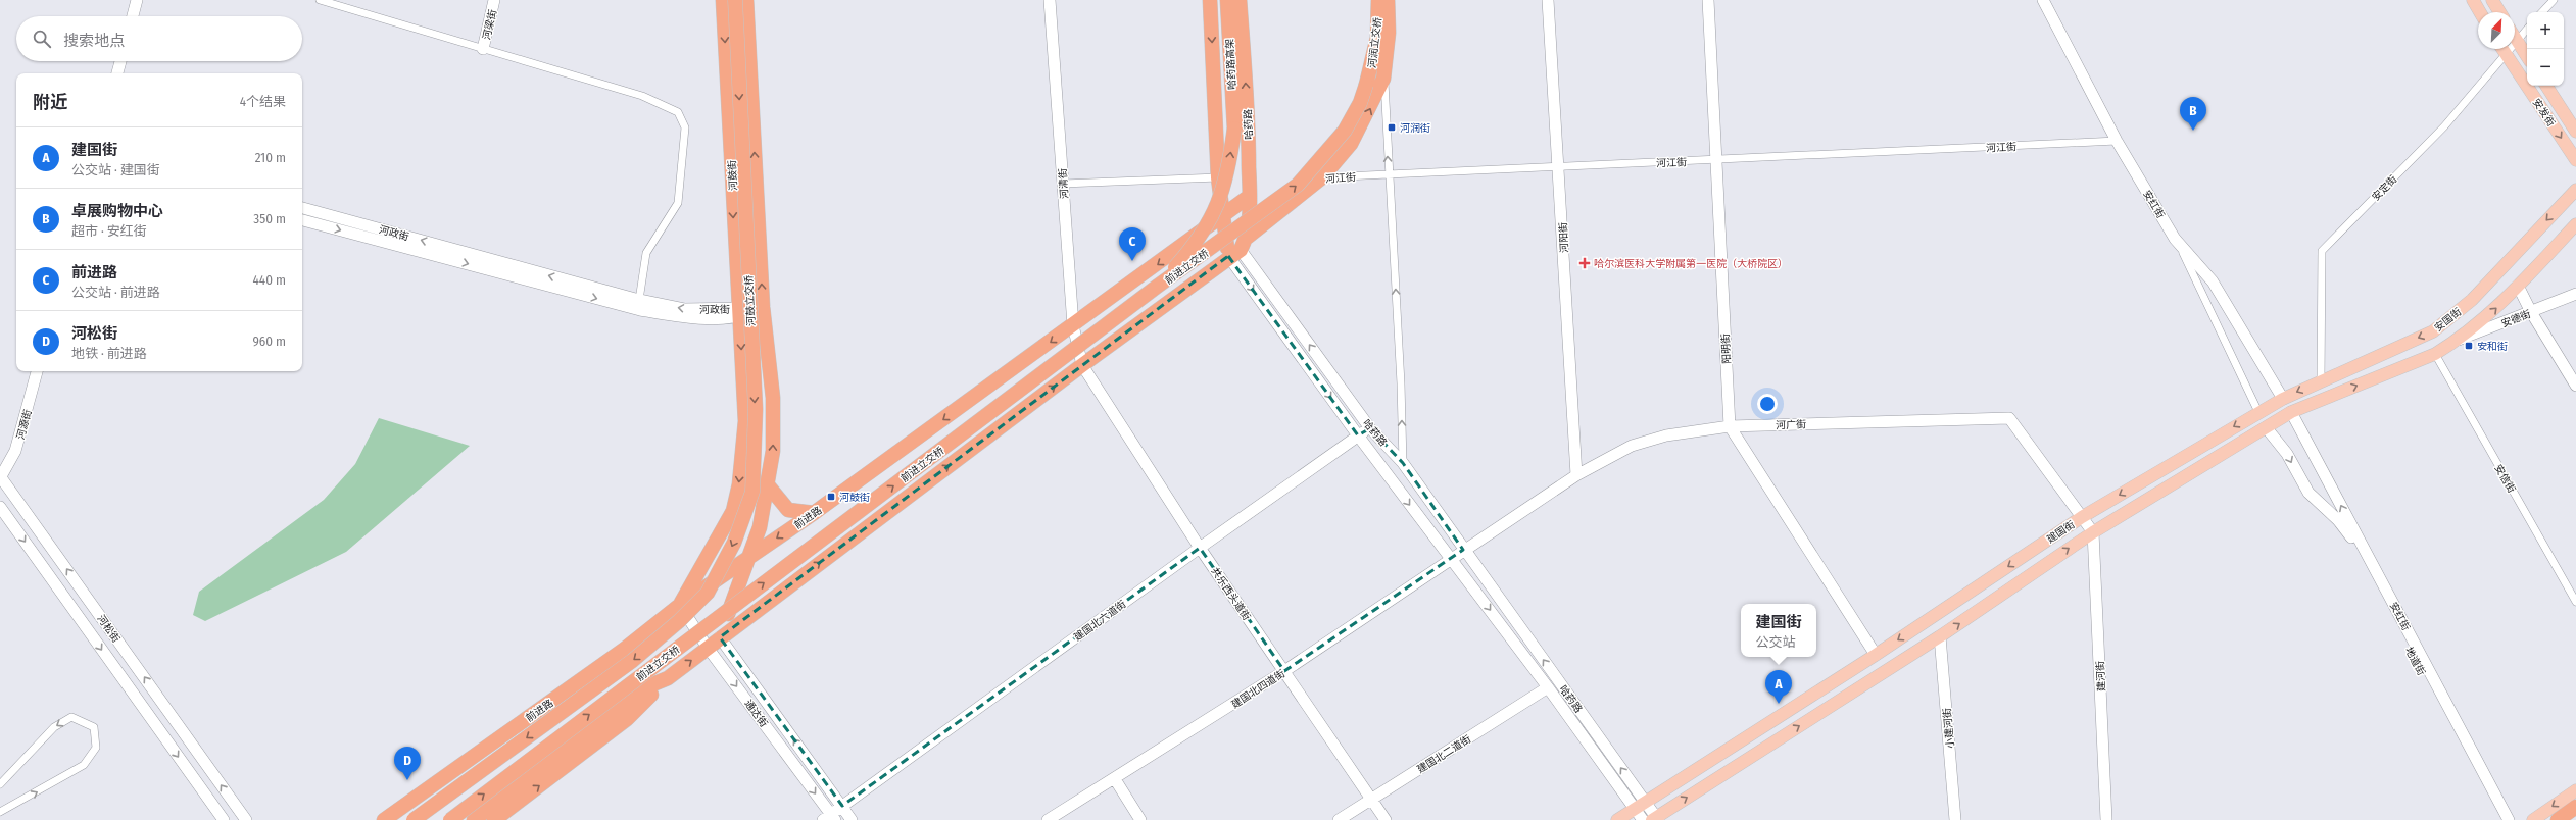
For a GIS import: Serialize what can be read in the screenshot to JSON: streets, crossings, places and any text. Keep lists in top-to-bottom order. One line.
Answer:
{"streets":{"highway":["河润立交桥","哈药路高架","哈药路","河江街","河鼓街","前进立交桥","河鼓立交桥","前进路"],"main road":["安发街","安国街","建国街"],"street":["河梁街","河清街","安定街","安红街","河政街","河阳街","安德街","阳明街","河源街","河广街","安信街","共乐西头道街","建国北六道街","河松街","地道街","建河街","建国北四道街","通达街","小建河街","建国北二道街"]},"crossings":[["河润立交桥","前进立交桥"],["哈药路高架","前进立交桥"],["安发街","安定街"],["哈药路","河江街"],["哈药路","河广街"],["哈药路","前进路"],["哈药路","建国街"],["哈药路","建国北六道街"],["哈药路","建国北四道街"],["哈药路","建国北二道街"],["河江街","安红街"],["河江街","河阳街"],["河江街","阳明街"],["河鼓街","河政街"],["河鼓街","前进路"],["河鼓街","通达街"],["河清街","前进路"],["河清街","共乐西头道街"],["安定街","安国街"],["安红街","安国街"],["安红街","建国街"],["河阳街","河广街"],["前进立交桥","河鼓立交桥"],["安国街","建国街"],["阳明街","河广街"],["阳明街","建国街"],["河源街","河松街"],["河广街","建国街"],["河广街","建河街"],["河广街","建国北四道街"],["前进路","通达街"],["建国街","地道街"],["建国街","建河街"],["建国街","小建河街"],["共乐西头道街","建国北六道街"],["共乐西头道街","建国北四道街"],["共乐西头道街","建国北二道街"],["建国北六道街","通达街"]],"one_way":["哈药路高架","安红街","地道街"],"places":{"transit":["河润街","安和街","河鼓街"],"health":["哈尔滨医科大学附属第一医院（大桥院区）"]},"north":"top right","page":{"map_buttons":["+","−"],"search":"搜索地点","heading":["附近","4个结果"],"pins":["B","C","A","D"],"list":[{"mark":"A","name":"建国街","note":"公交站 · 建国街","value":"210 m"},{"mark":"B","name":"卓展购物中心","note":"超市 · 安红街","value":"350 m"},{"mark":"C","name":"前进路","note":"公交站 · 前进路","value":"440 m"},{"mark":"D","name":"河松街","note":"地铁 · 前进路","value":"960 m"}],"popup":["建国街","公交站"]}}
